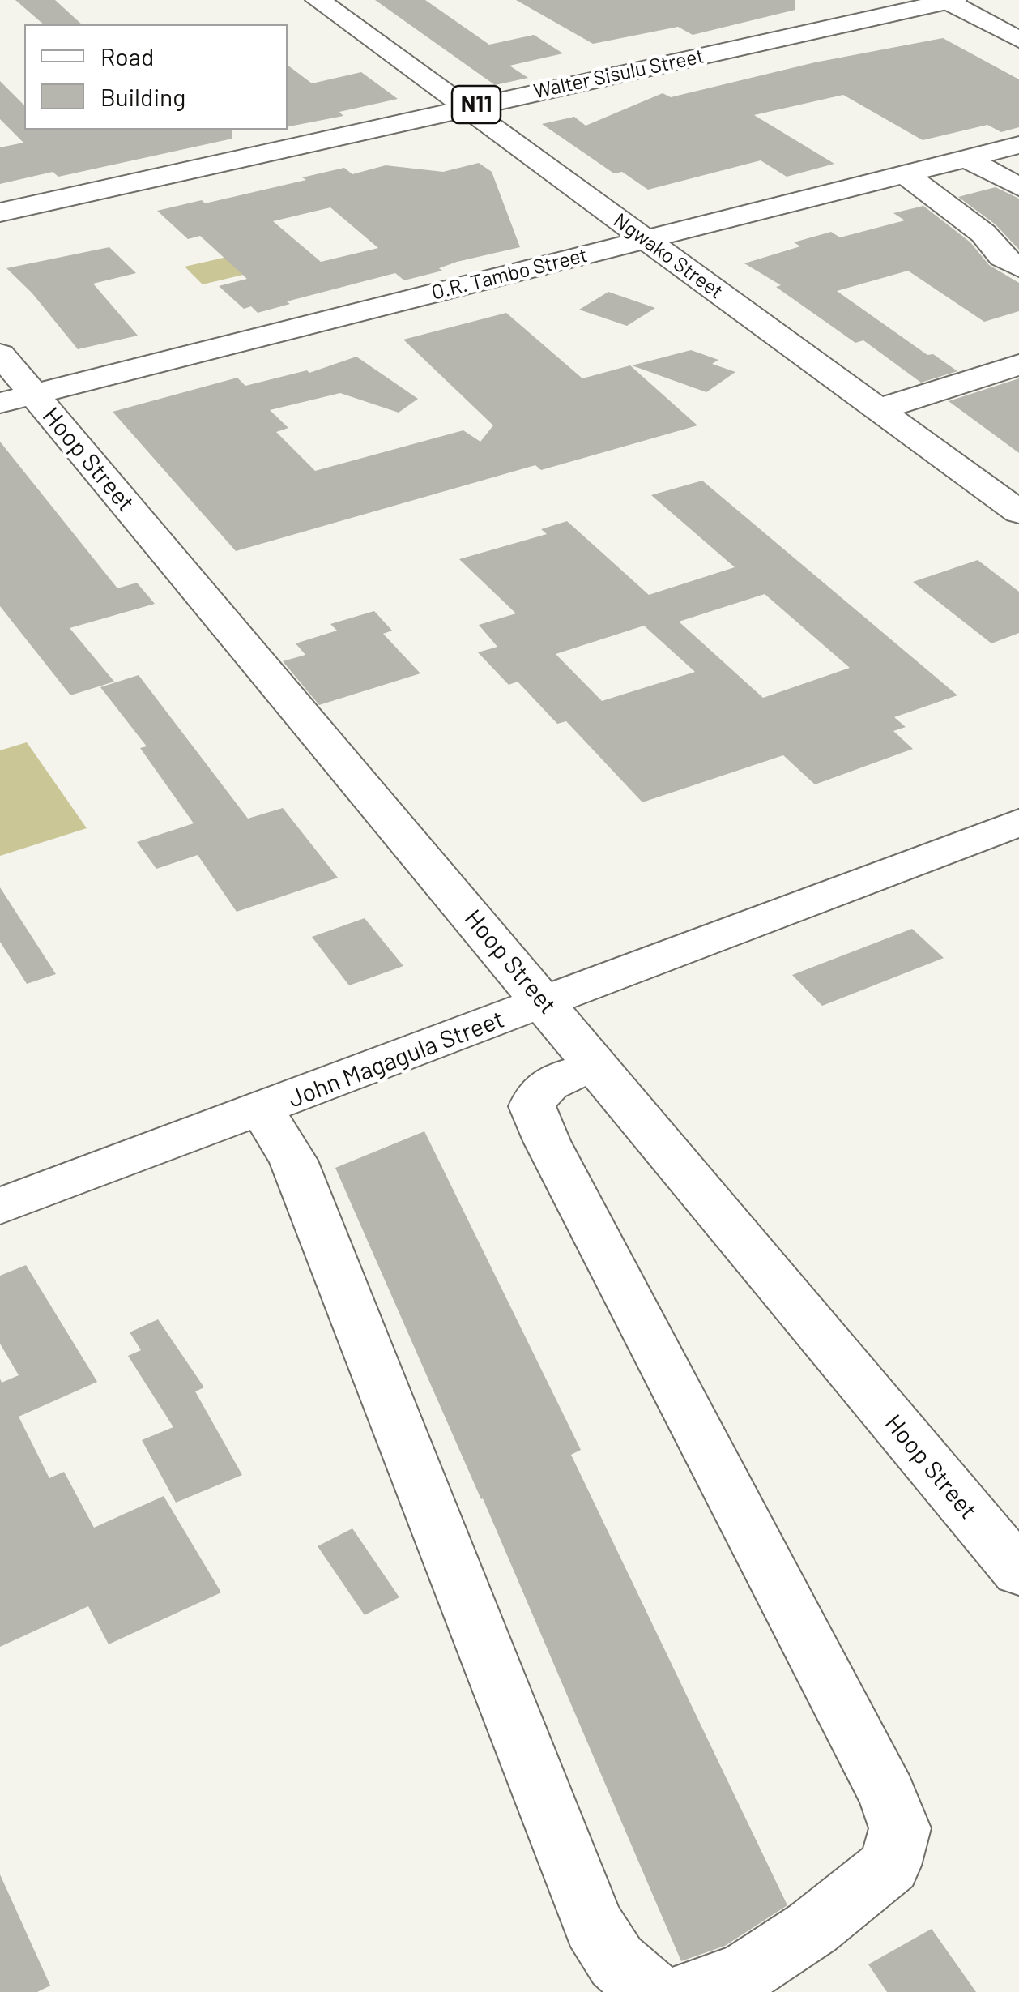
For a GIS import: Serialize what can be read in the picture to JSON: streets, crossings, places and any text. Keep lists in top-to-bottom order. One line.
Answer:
{"streets":{"main road":["Walter Sisulu Street","N11","Ngwako Street","O.R. Tambo Street","Hoop Street","John Magagula Street"]},"crossings":[["Walter Sisulu Street","Ngwako Street"],["Ngwako Street","O.R. Tambo Street"],["O.R. Tambo Street","Hoop Street"],["Hoop Street","John Magagula Street"]],"legend":["Road","Building"]}
